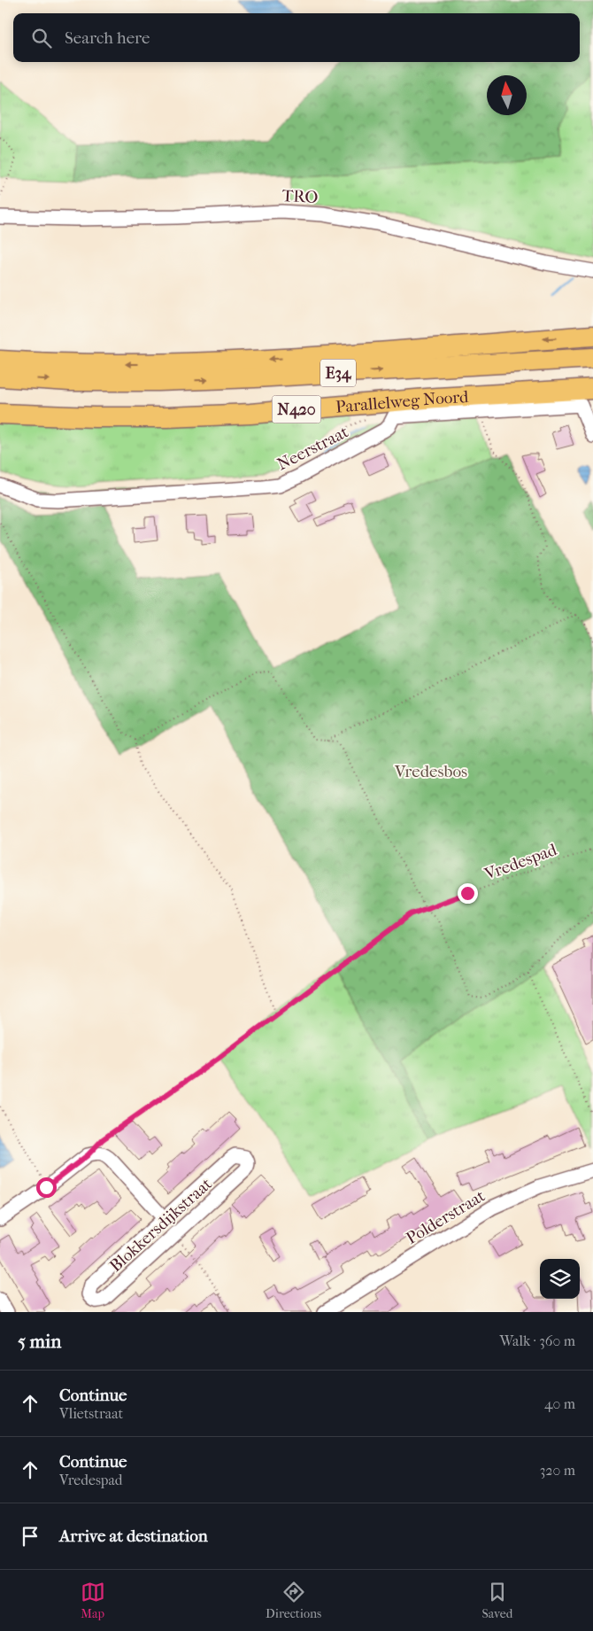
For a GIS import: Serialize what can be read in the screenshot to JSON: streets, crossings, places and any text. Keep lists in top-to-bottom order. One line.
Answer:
{"streets":{"highway":["E34","Parallelweg Noord","N420"],"street":["TRO","Neerstraat","Polderstraat","Blokkersdijkstraat"],"path":["Vredespad"]},"crossings":[["Vredespad","Blokkersdijkstraat"]],"parks":["Vredesbos"],"north":"top","page":{"search":"Search here","heading":["5 min","Walk · 360 m"],"list":[["Continue","Vlietstraat","40 m"],["Continue","Vredespad","320 m"],"Arrive at destination"],"nav":["Map","Directions","Saved"]}}
